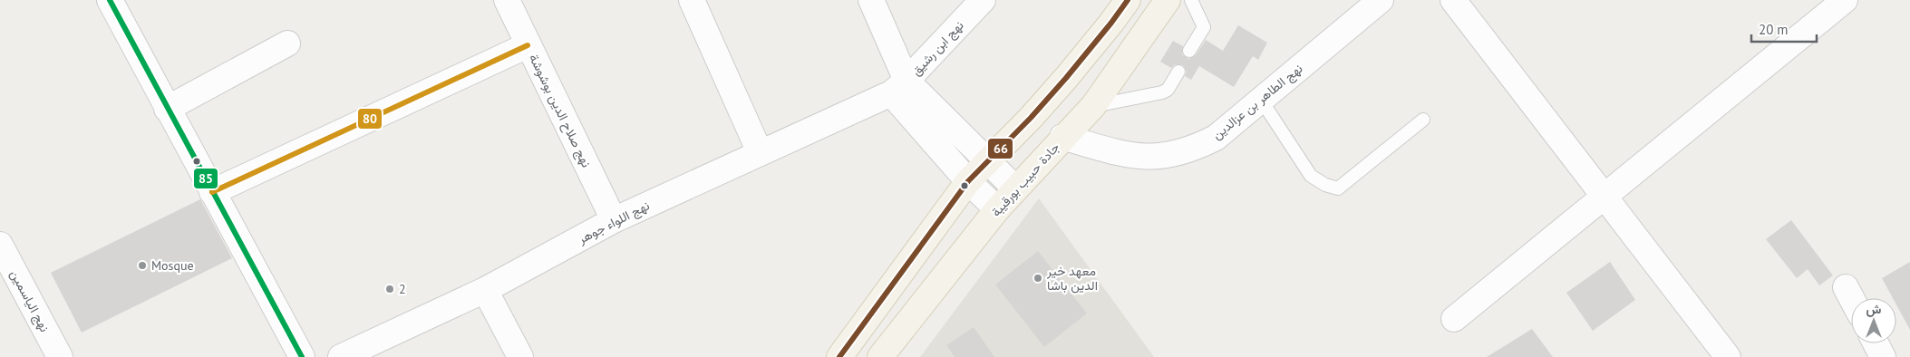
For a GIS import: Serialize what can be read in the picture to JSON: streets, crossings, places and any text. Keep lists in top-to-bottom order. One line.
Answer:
{"streets":{"main road":["جادة حبيب بورقيبة"],"street":["نهج ابن رشيق","نهج الطاهر بن عزالدين","نهج صلاح الدين بوشوشة","نهج اللواء جوهر","نهج الياسمين"]},"crossings":[["نهج ابن رشيق","نهج اللواء جوهر"],["نهج الطاهر بن عزالدين","جادة حبيب بورقيبة"],["نهج صلاح الدين بوشوشة","نهج اللواء جوهر"]],"places":["Mosque","معهد خير الدين باشا","2"],"lines":["transit line 85","transit line 66","transit line 80"],"scale_bar":"20 m","north":"top"}
